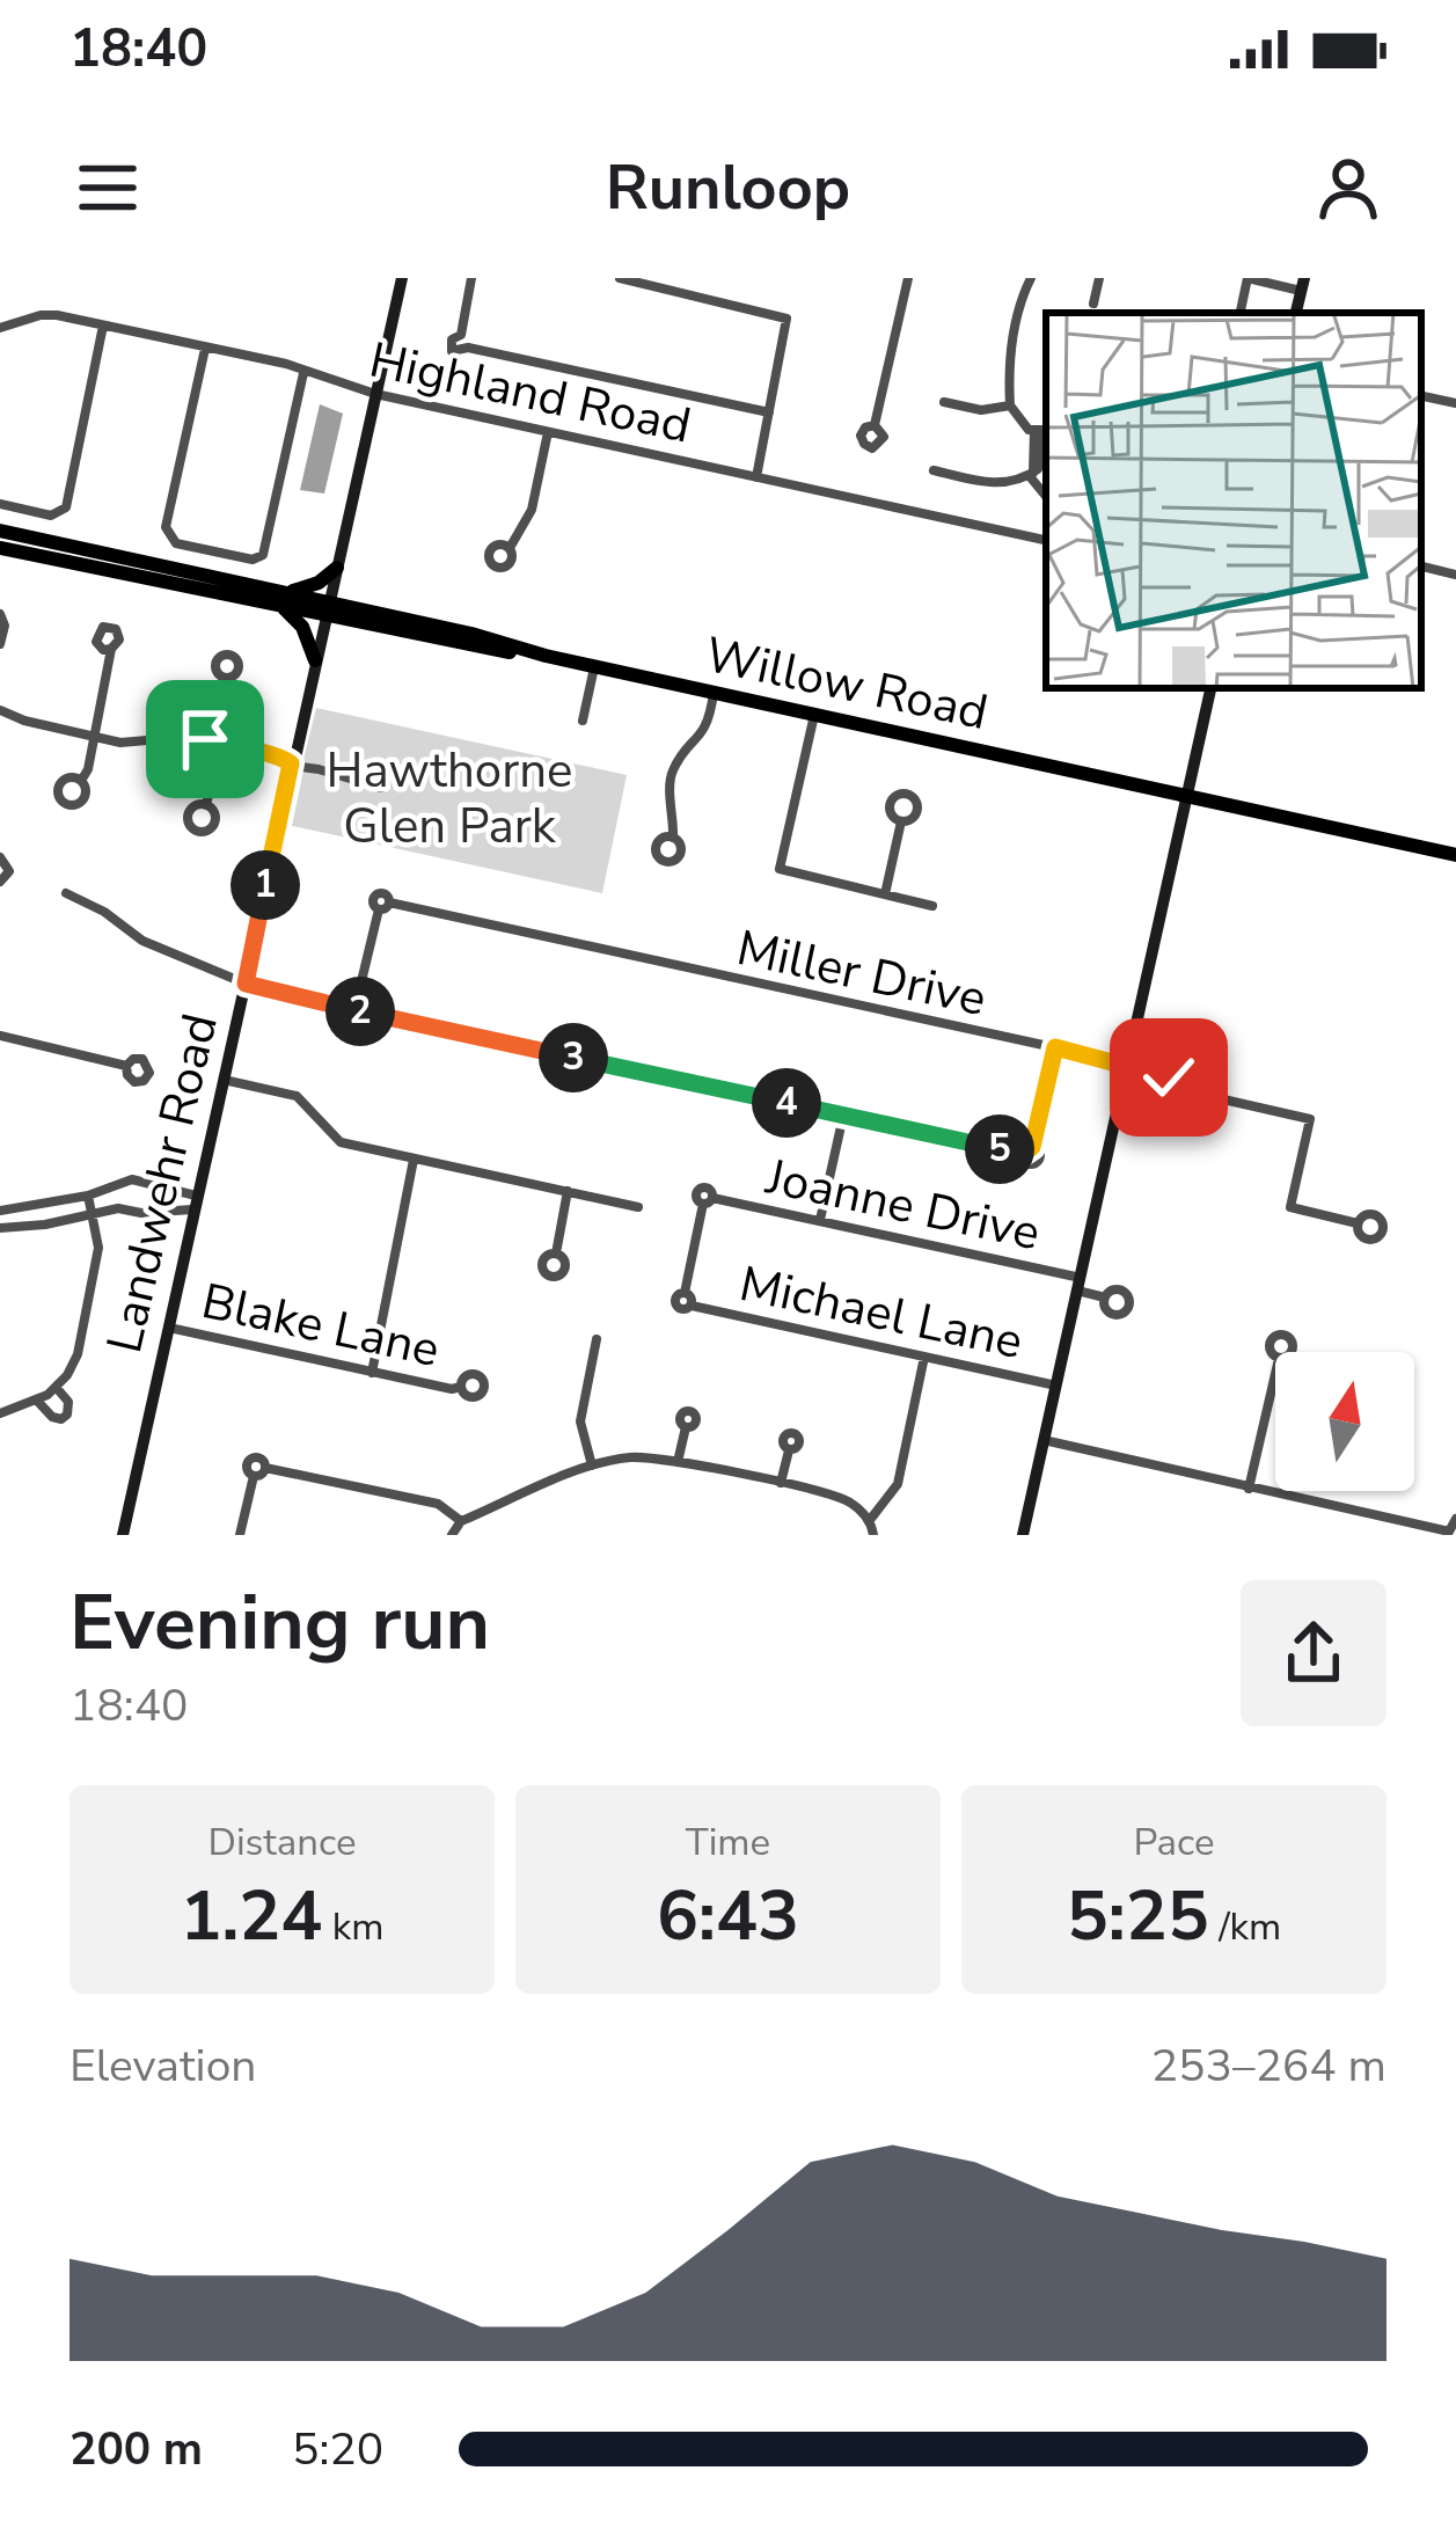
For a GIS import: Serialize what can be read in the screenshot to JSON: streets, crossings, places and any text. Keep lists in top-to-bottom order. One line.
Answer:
{"streets":{"main road":["Willow Road","Landwehr Road"],"street":["Highland Road","Miller Drive","Joanne Drive","Michael Lane","Blake Lane"]},"crossings":[["Highland Road","Landwehr Road"],["Willow Road","Landwehr Road"],["Landwehr Road","Blake Lane"],["Joanne Drive","Michael Lane"]],"parks":["Hawthorne Glen Park"],"north":"top","page":{"status":"18:40","header":"Runloop","pins":["1","2","3","4","5"],"heading":["Evening run","18:40"],"stats":[["Distance","1.24 km"],["Time","6:43"],["Pace","5:25 /km"]],"chart":["Elevation","253–264 m"],"list":[{"name":"200 m","note":"5:20"}]}}
